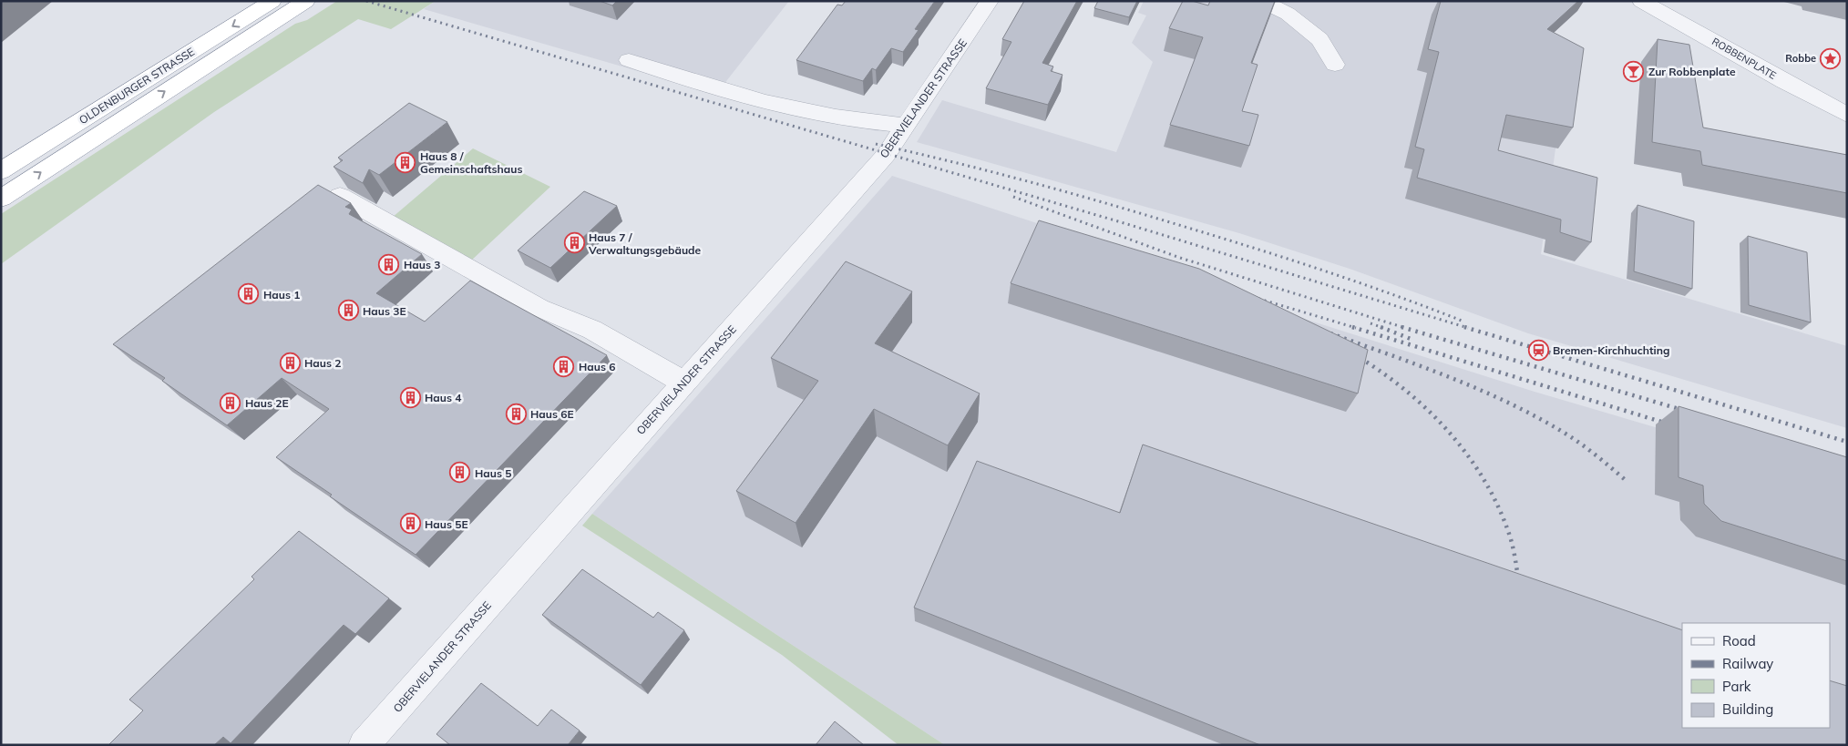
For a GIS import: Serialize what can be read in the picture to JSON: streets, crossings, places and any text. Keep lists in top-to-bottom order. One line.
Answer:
{"streets":{"highway":["OLDENBURGER STRASSE"],"street":["ROBBENPLATE","OBERVIELANDER STRASSE"]},"places":{"place":["Robbe"],"bar":["Zur Robbenplate"],"building":["Haus 8 / Gemeinschaftshaus","Haus 7 / Verwaltungsgebäude","Haus 3","Haus 1","Haus 3E","Haus 2","Haus 6","Haus 4","Haus 2E","Haus 6E","Haus 5","Haus 5E"],"station":["Bremen-Kirchhuchting"]},"legend":["Road","Railway","Park","Building"]}
